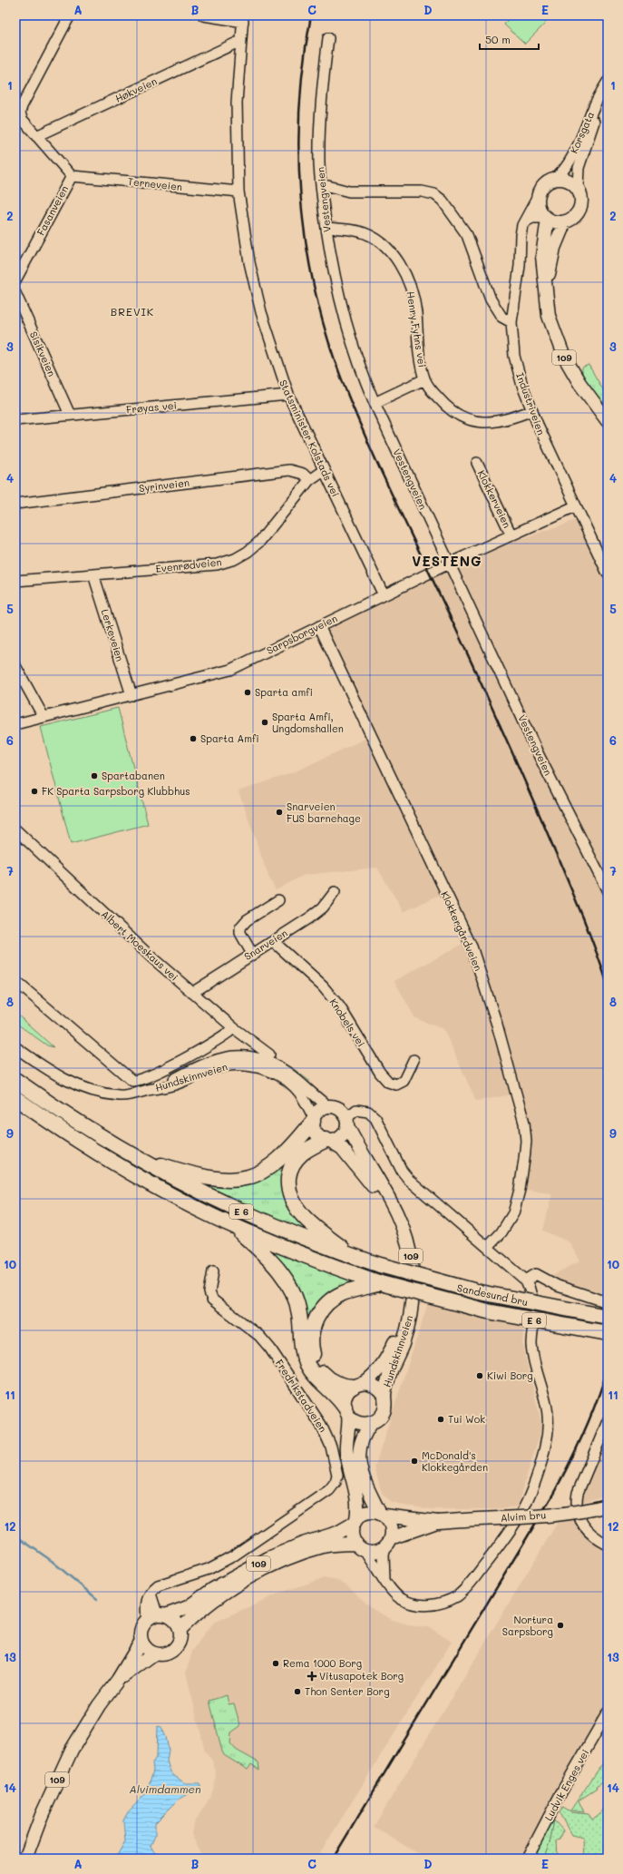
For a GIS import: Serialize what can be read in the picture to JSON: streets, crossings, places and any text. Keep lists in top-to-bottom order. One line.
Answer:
{"streets":{"highway":["E 6","Sandesund bru"],"main road":["109","Hundskinnveien","Alvim bru"],"street":["Høkveien","Korsgata","Terneveien","Vestengveien","Fasanveien","Henry Fyhns vei","Sisikveien","Industriveien","Frøyas vei","Statsminister Kolstads vei","Syrinveien","Klokkerveien","Evenrødveien","Sarpsborgveien","Lerkeveien","Klokkergårdveien","Snarveien","Albert Moeskaus vei","Knobels vei","Fredrikstadveien","Ludvik Enges vei"]},"crossings":[["Høkveien","Fasanveien"],["Korsgata","109"],["Korsgata","Industriveien"],["Terneveien","Fasanveien"],["Terneveien","Statsminister Kolstads vei"],["Vestengveien","Henry Fyhns vei"],["Vestengveien","Sarpsborgveien"],["Henry Fyhns vei","Industriveien"],["Sisikveien","Frøyas vei"],["109","Industriveien"],["109","Hundskinnveien"],["109","E 6"],["109","Fredrikstadveien"],["109","Alvim bru"],["Industriveien","Sarpsborgveien"],["Frøyas vei","Statsminister Kolstads vei"],["Statsminister Kolstads vei","Evenrødveien"],["Statsminister Kolstads vei","Sarpsborgveien"],["Syrinveien","Evenrødveien"],["Klokkerveien","Sarpsborgveien"],["Evenrødveien","Lerkeveien"],["Sarpsborgveien","Lerkeveien"],["Sarpsborgveien","Klokkergårdveien"],["Snarveien","Albert Moeskaus vei"],["Snarveien","Knobels vei"],["Hundskinnveien","E 6"],["E 6","Sandesund bru"]],"districts":["BREVIK","VESTENG"],"water":["Alvimdammen"],"places":{"other":["Sparta amfi","Sparta Amfi, Ungdomshallen","Sparta Amfi","Spartabanen","FK Sparta Sarpsborg Klubbhus","Snarveien FUS barnehage","Kiwi Borg","Tui Wok","McDonald's Klokkegården","Nortura Sarpsborg","Rema 1000 Borg","Thon Senter Borg"],"health":["Vitusapotek Borg"]},"scale_bar":"50 m","grid":{"columns":["A","B","C","D","E"],"rows":["1","2","3","4","5","6","7","8","9","10","11","12","13","14"]}}
